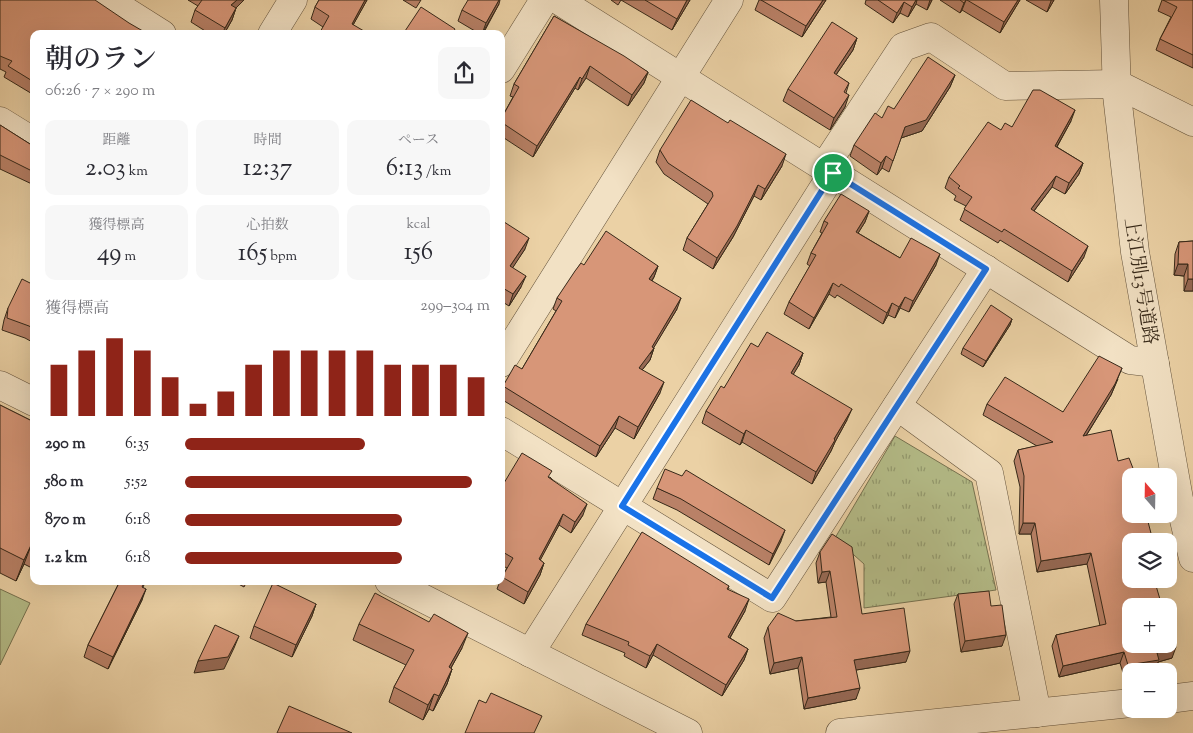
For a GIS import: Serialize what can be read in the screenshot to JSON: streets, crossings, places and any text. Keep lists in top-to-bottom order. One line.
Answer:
{"streets":{"street":["上江別13号道路"]},"north":"top","page":{"heading":["朝のラン","06:26 · 7 × 290 m"],"stats":[["距離","2.03 km"],["時間","12:37"],["ペース","6:13 /km"],["獲得標高","49 m"],["心拍数","165 bpm"],["kcal","156"]],"chart":["獲得標高","299–304 m"],"list":[{"name":"290 m","note":"6:35"},{"name":"580 m","note":"5:52"},{"name":"870 m","note":"6:18"},{"name":"1.2 km","note":"6:18"}],"map_buttons":["+","−"]}}
